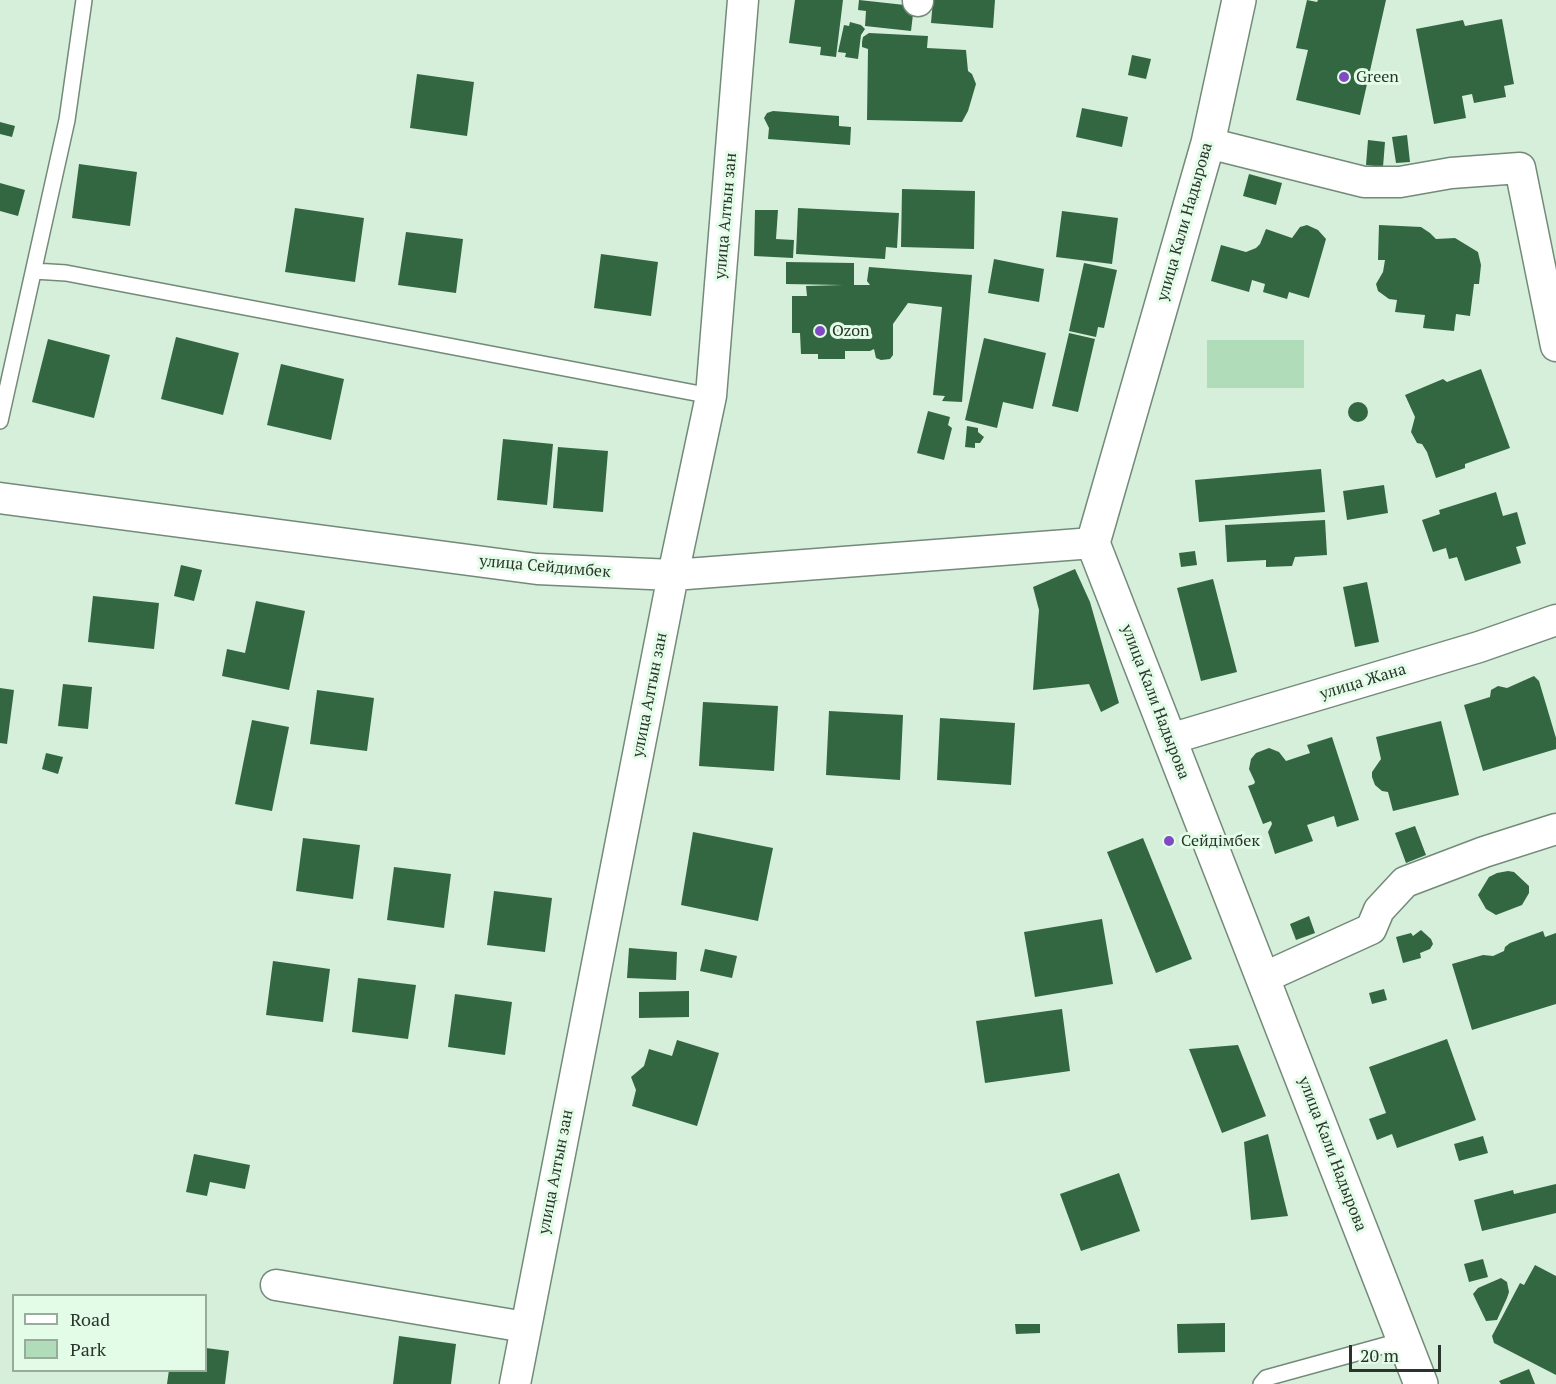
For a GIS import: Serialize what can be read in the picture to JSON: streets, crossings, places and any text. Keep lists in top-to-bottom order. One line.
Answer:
{"streets":{"street":["улица Алтын зан","улица Кали Надырова","улица Сейдимбек","улица Жана"]},"crossings":[["улица Алтын зан","улица Сейдимбек"],["улица Кали Надырова","улица Сейдимбек"],["улица Кали Надырова","улица Жана"]],"places":["Green","Ozon","Сейдімбек"],"legend":["Road","Park"],"scale_bar":"20 m"}
